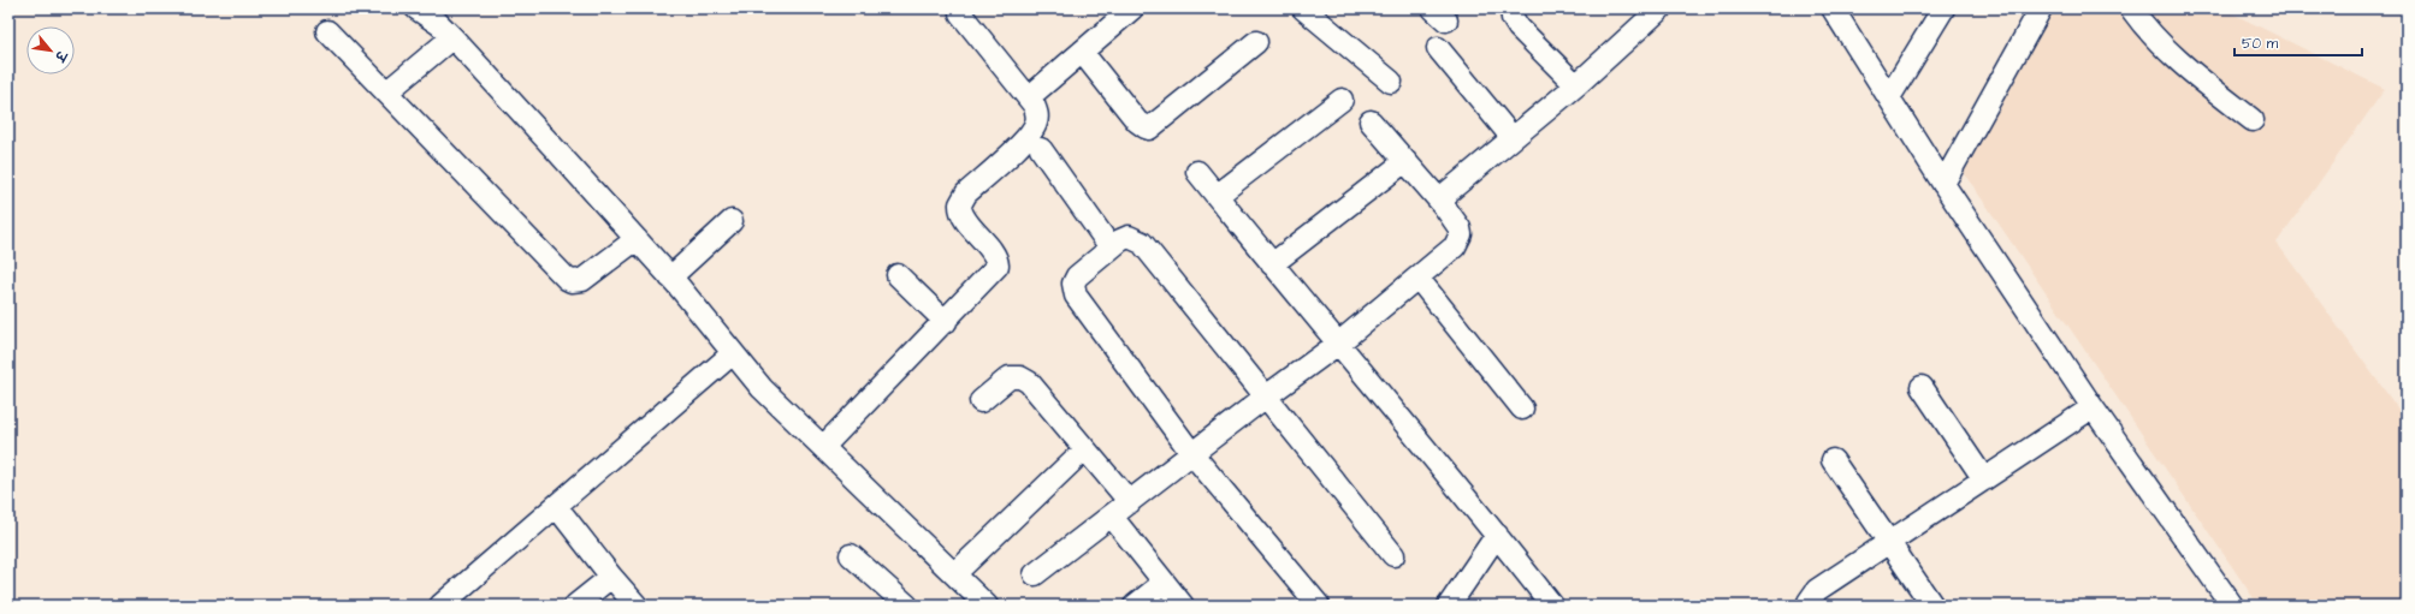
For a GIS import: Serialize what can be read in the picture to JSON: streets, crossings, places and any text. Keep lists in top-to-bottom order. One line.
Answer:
{"scale_bar":"50 m","north":"bottom right"}
